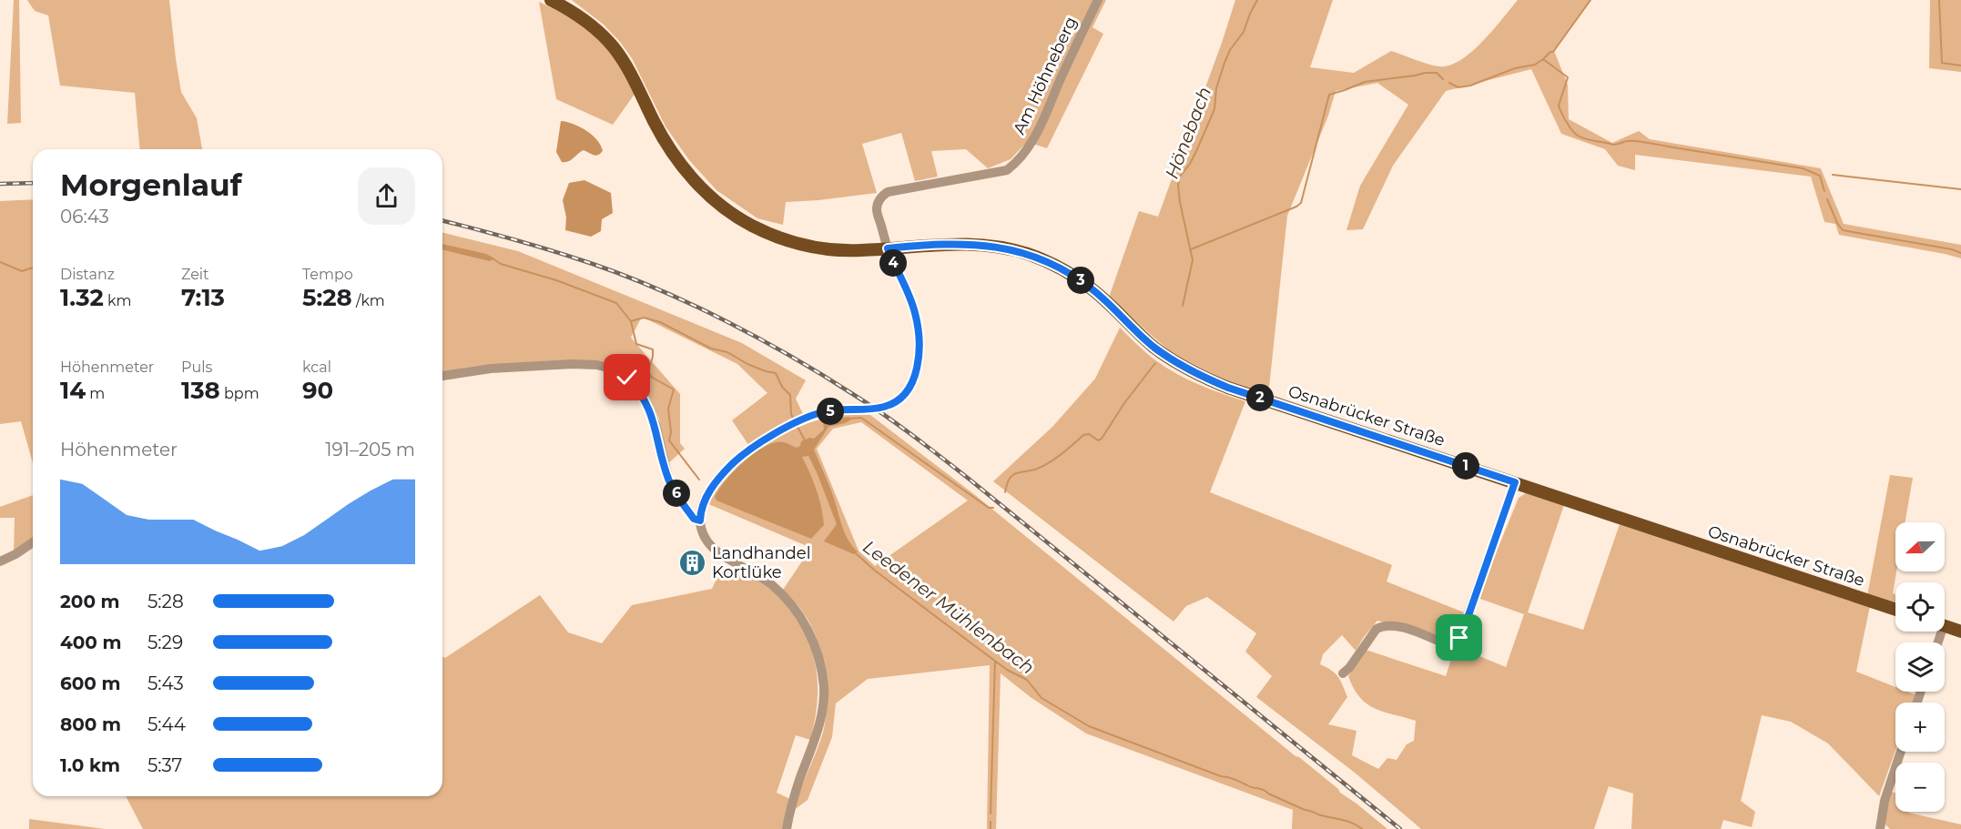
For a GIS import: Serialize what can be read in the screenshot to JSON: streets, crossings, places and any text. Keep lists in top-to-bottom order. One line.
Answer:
{"streets":{"main road":["Osnabrücker Straße"],"street":["Am Höhneberg"]},"crossings":[["Am Höhneberg","Osnabrücker Straße"]],"water":["Hönebach","Leedener Mühlenbach"],"places":{"building":["Landhandel Kortlüke"]},"north":"left","page":{"heading":["Morgenlauf","06:43"],"stats":[["Distanz","1.32 km"],["Zeit","7:13"],["Tempo","5:28 /km"],["Höhenmeter","14 m"],["Puls","138 bpm"],["kcal","90"]],"pins":["4","3","2","5","1","6"],"chart":["Höhenmeter","191–205 m"],"map_buttons":["+","−"],"list":[{"name":"200 m","note":"5:28"},{"name":"400 m","note":"5:29"},{"name":"600 m","note":"5:43"},{"name":"800 m","note":"5:44"},{"name":"1.0 km","note":"5:37"}]}}
